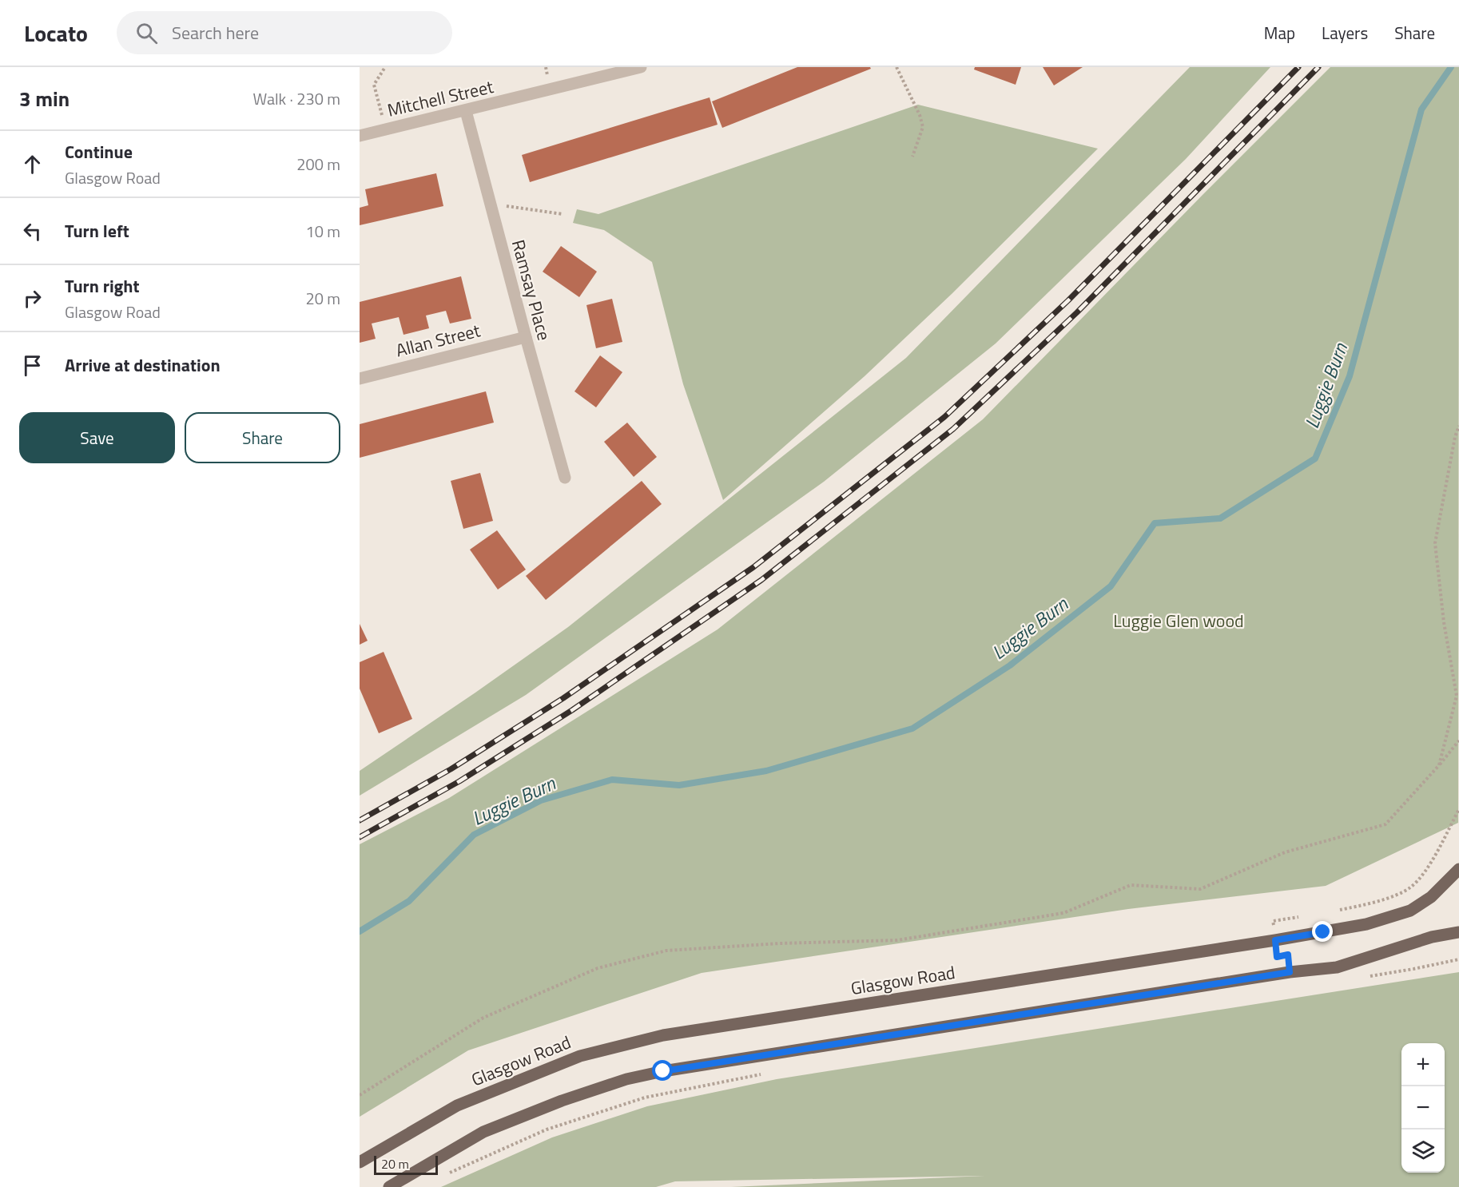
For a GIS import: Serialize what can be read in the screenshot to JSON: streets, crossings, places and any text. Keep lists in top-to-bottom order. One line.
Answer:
{"streets":{"main road":["Glasgow Road"],"street":["Mitchell Street","Ramsay Place","Allan Street"]},"crossings":[["Mitchell Street","Ramsay Place"],["Ramsay Place","Allan Street"]],"water":["Luggie Burn"],"parks":["Luggie Glen wood"],"scale_bar":"20 m","page":{"header":"Locato","search":"Search here","nav":["Map","Layers","Share"],"heading":["3 min","Walk · 230 m"],"list":[["Continue","Glasgow Road","200 m"],["Turn left","10 m"],["Turn right","Glasgow Road","20 m"],"Arrive at destination"],"buttons":["Save","Share"],"map_buttons":["+","−"],"scale":"20 m"}}
